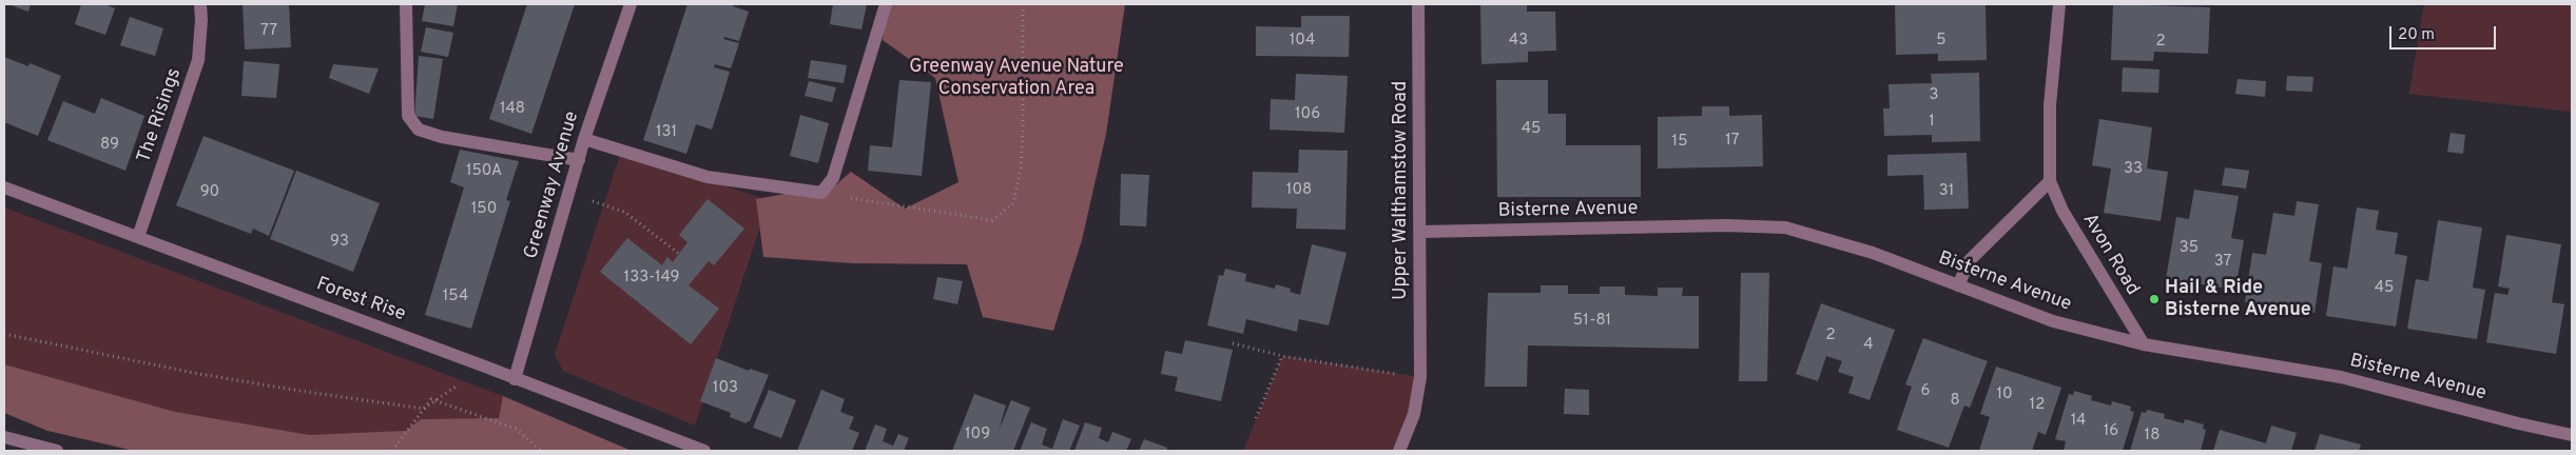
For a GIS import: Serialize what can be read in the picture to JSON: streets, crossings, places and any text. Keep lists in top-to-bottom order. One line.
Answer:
{"streets":{"street":["The Risings","Greenway Avenue","Upper Walthamstow Road","Bisterne Avenue","Avon Road","Forest Rise"]},"crossings":[["The Risings","Forest Rise"],["Greenway Avenue","Forest Rise"],["Upper Walthamstow Road","Bisterne Avenue"],["Bisterne Avenue","Avon Road"]],"parks":["Greenway Avenue Nature Conservation Area"],"places":["Hail & Ride Bisterne Avenue"],"house_numbers":["77","104","43","5","2","3","148","106","1","45","131","17","15","89","33","150A","108","31","90","150","93","35","37","133-149","45","154","51-81","2","4","103","6","10","8","12","14","16","109","18"],"scale_bar":"20 m"}
